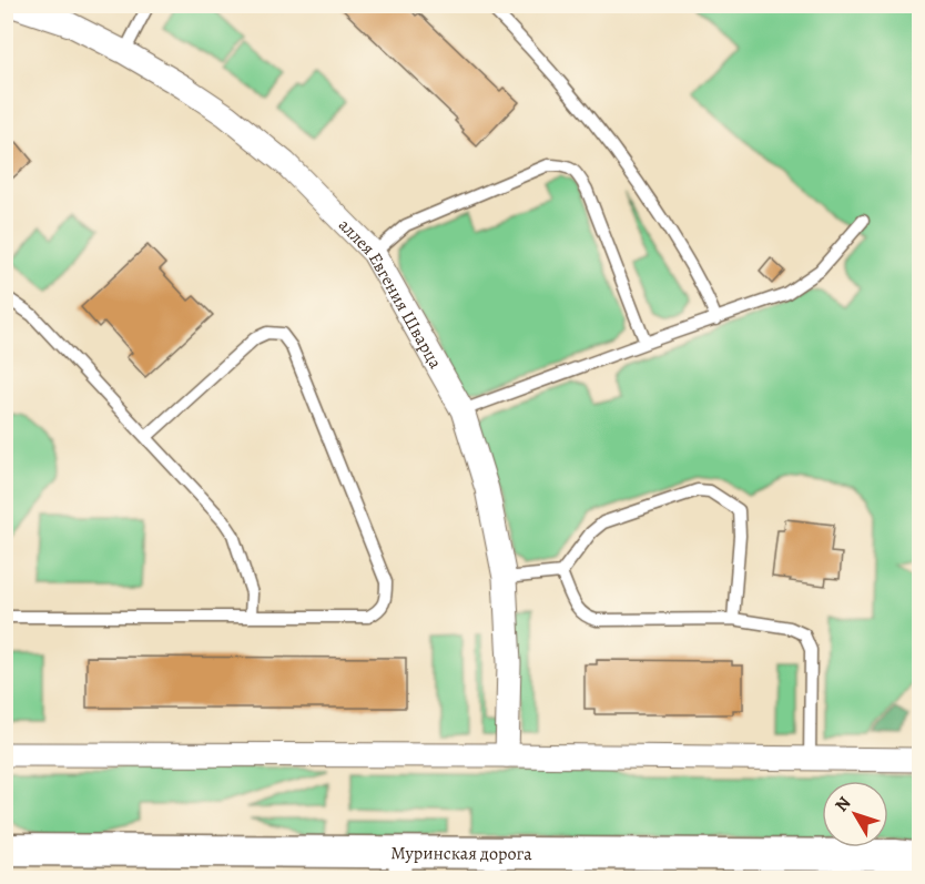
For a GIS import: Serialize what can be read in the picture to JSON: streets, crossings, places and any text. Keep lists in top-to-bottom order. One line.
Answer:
{"streets":{"street":["аллея Евгения Шварца","Муринская дорога"]},"north":"top left"}
